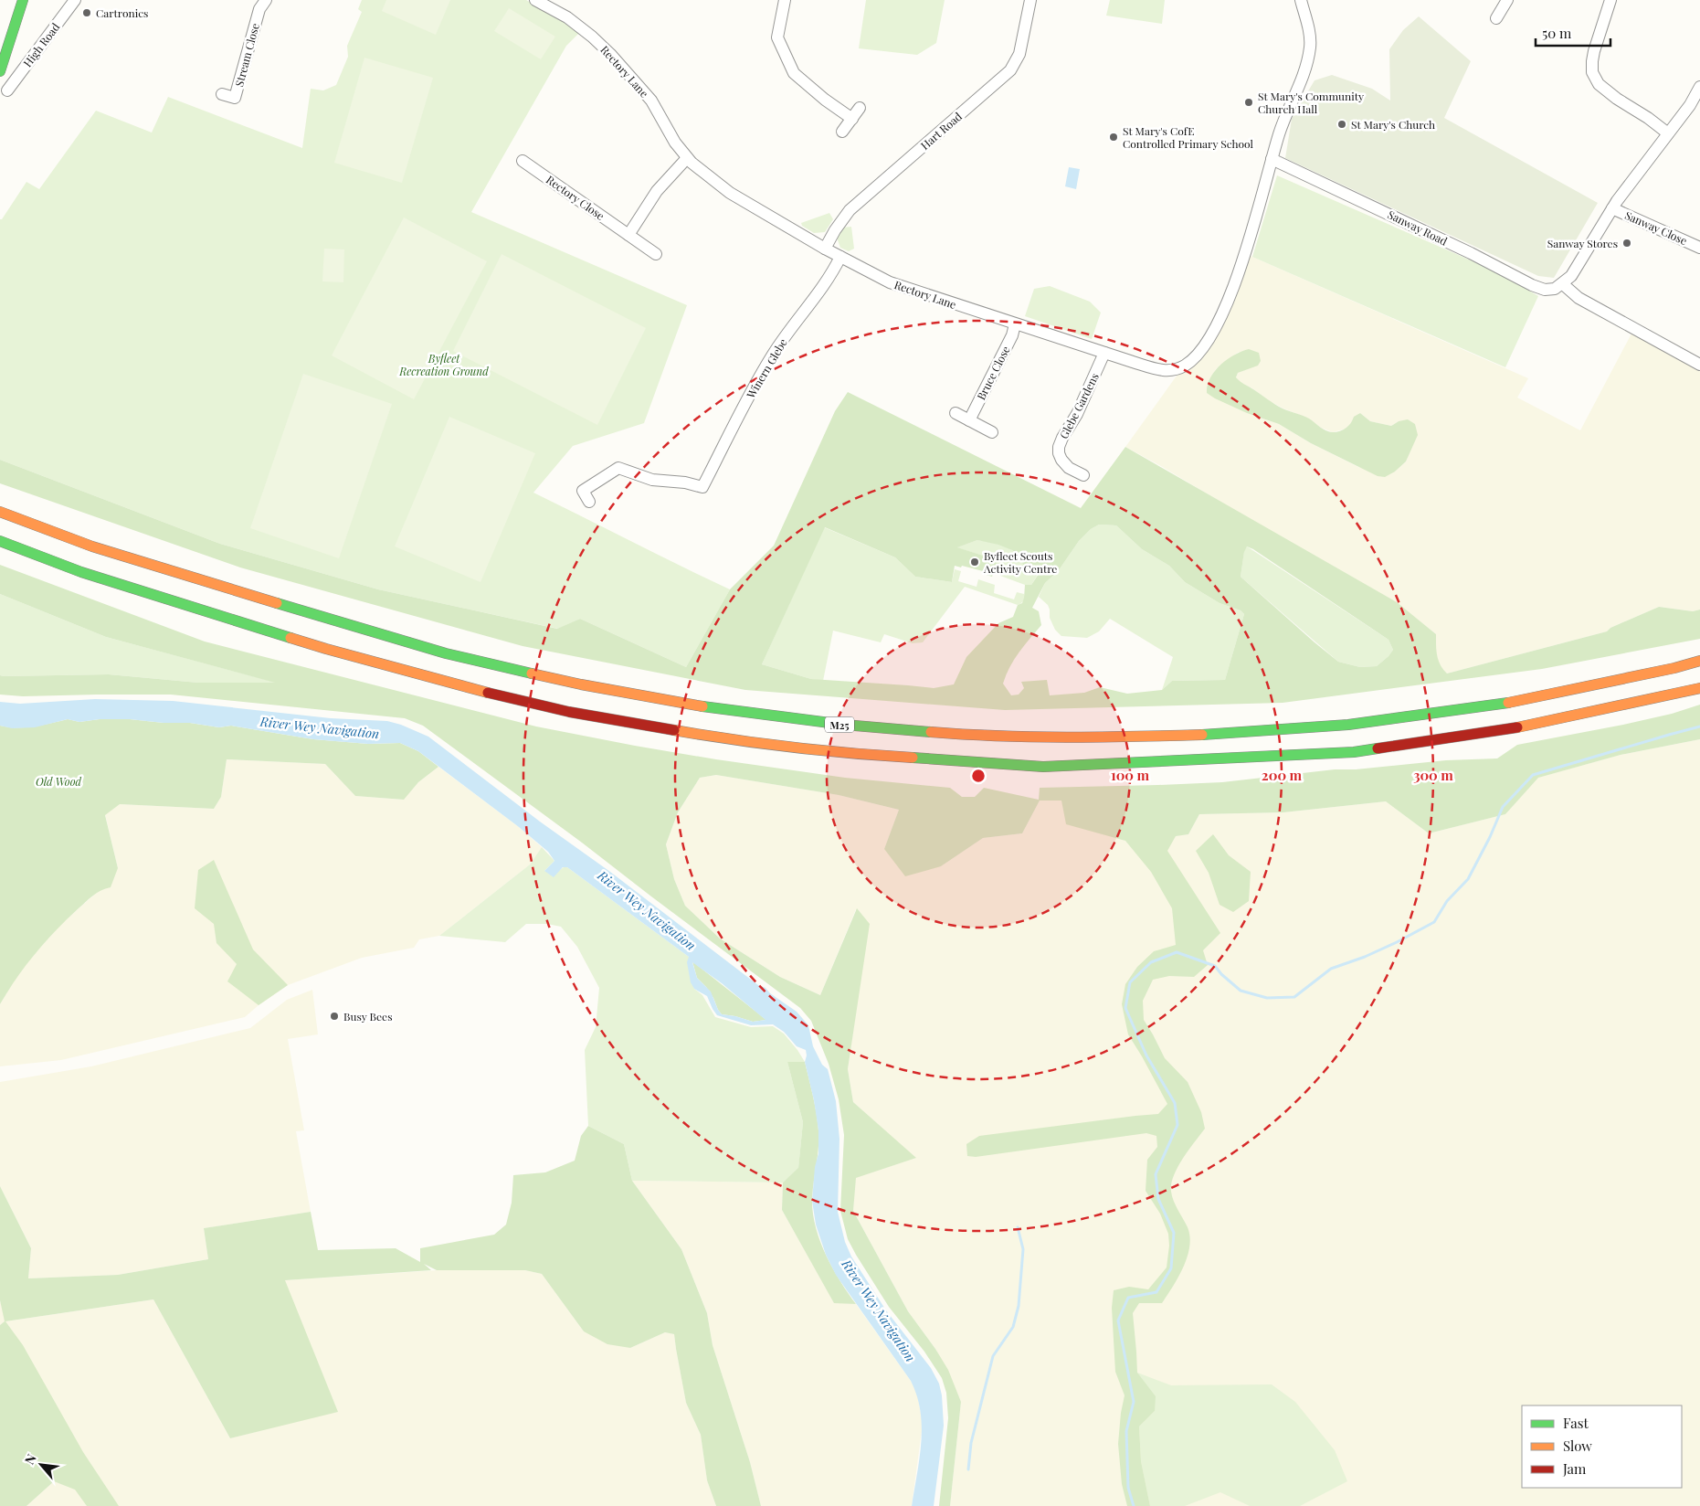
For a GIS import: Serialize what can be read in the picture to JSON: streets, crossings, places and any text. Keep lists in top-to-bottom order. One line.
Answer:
{"streets":{"main road":["M25"],"street":["High Road","Stream Close","Rectory Lane","Hart Road","Rectory Close","Sanway Road","Sanway Close","Winern Glebe","Bruce Close","Glebe Gardens"]},"crossings":[["Rectory Lane","Hart Road"],["Rectory Lane","Sanway Road"],["Rectory Lane","Winern Glebe"],["Rectory Lane","Bruce Close"],["Rectory Lane","Glebe Gardens"]],"water":["River Wey Navigation"],"parks":["Byfleet Recreation Ground","Old Wood"],"places":["Cartronics","St Mary's Community Church Hall","St Mary's Church","St Mary's CofE Controlled Primary School","Sanway Stores","Byfleet Scouts Activity Centre","Busy Bees"],"legend":["Fast","Slow","Jam"],"scale_bar":"50 m","north":"top left","rings":["100 m","200 m","300 m"]}
